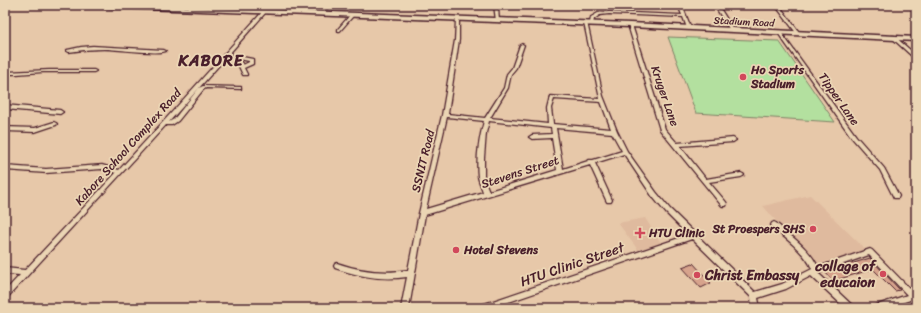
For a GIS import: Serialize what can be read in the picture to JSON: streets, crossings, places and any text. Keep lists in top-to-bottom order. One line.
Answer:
{"streets":{"main road":["Stadium Road"],"street":["Kruger Lane","Tipper Lane","Kabore School Complex Road","SSNIT Road","Stevens Street","HTU Clinic Street"]},"crossings":[["Stadium Road","Kruger Lane"],["Stadium Road","Tipper Lane"],["Stadium Road","Kabore School Complex Road"],["Stadium Road","SSNIT Road"],["SSNIT Road","Stevens Street"]],"districts":["KABORE"],"places":{"other":["Ho Sports Stadium","St Proespers SHS","Hotel Stevens","collage of educaion","Christ Embassy"],"health":["HTU Clinic"]}}
